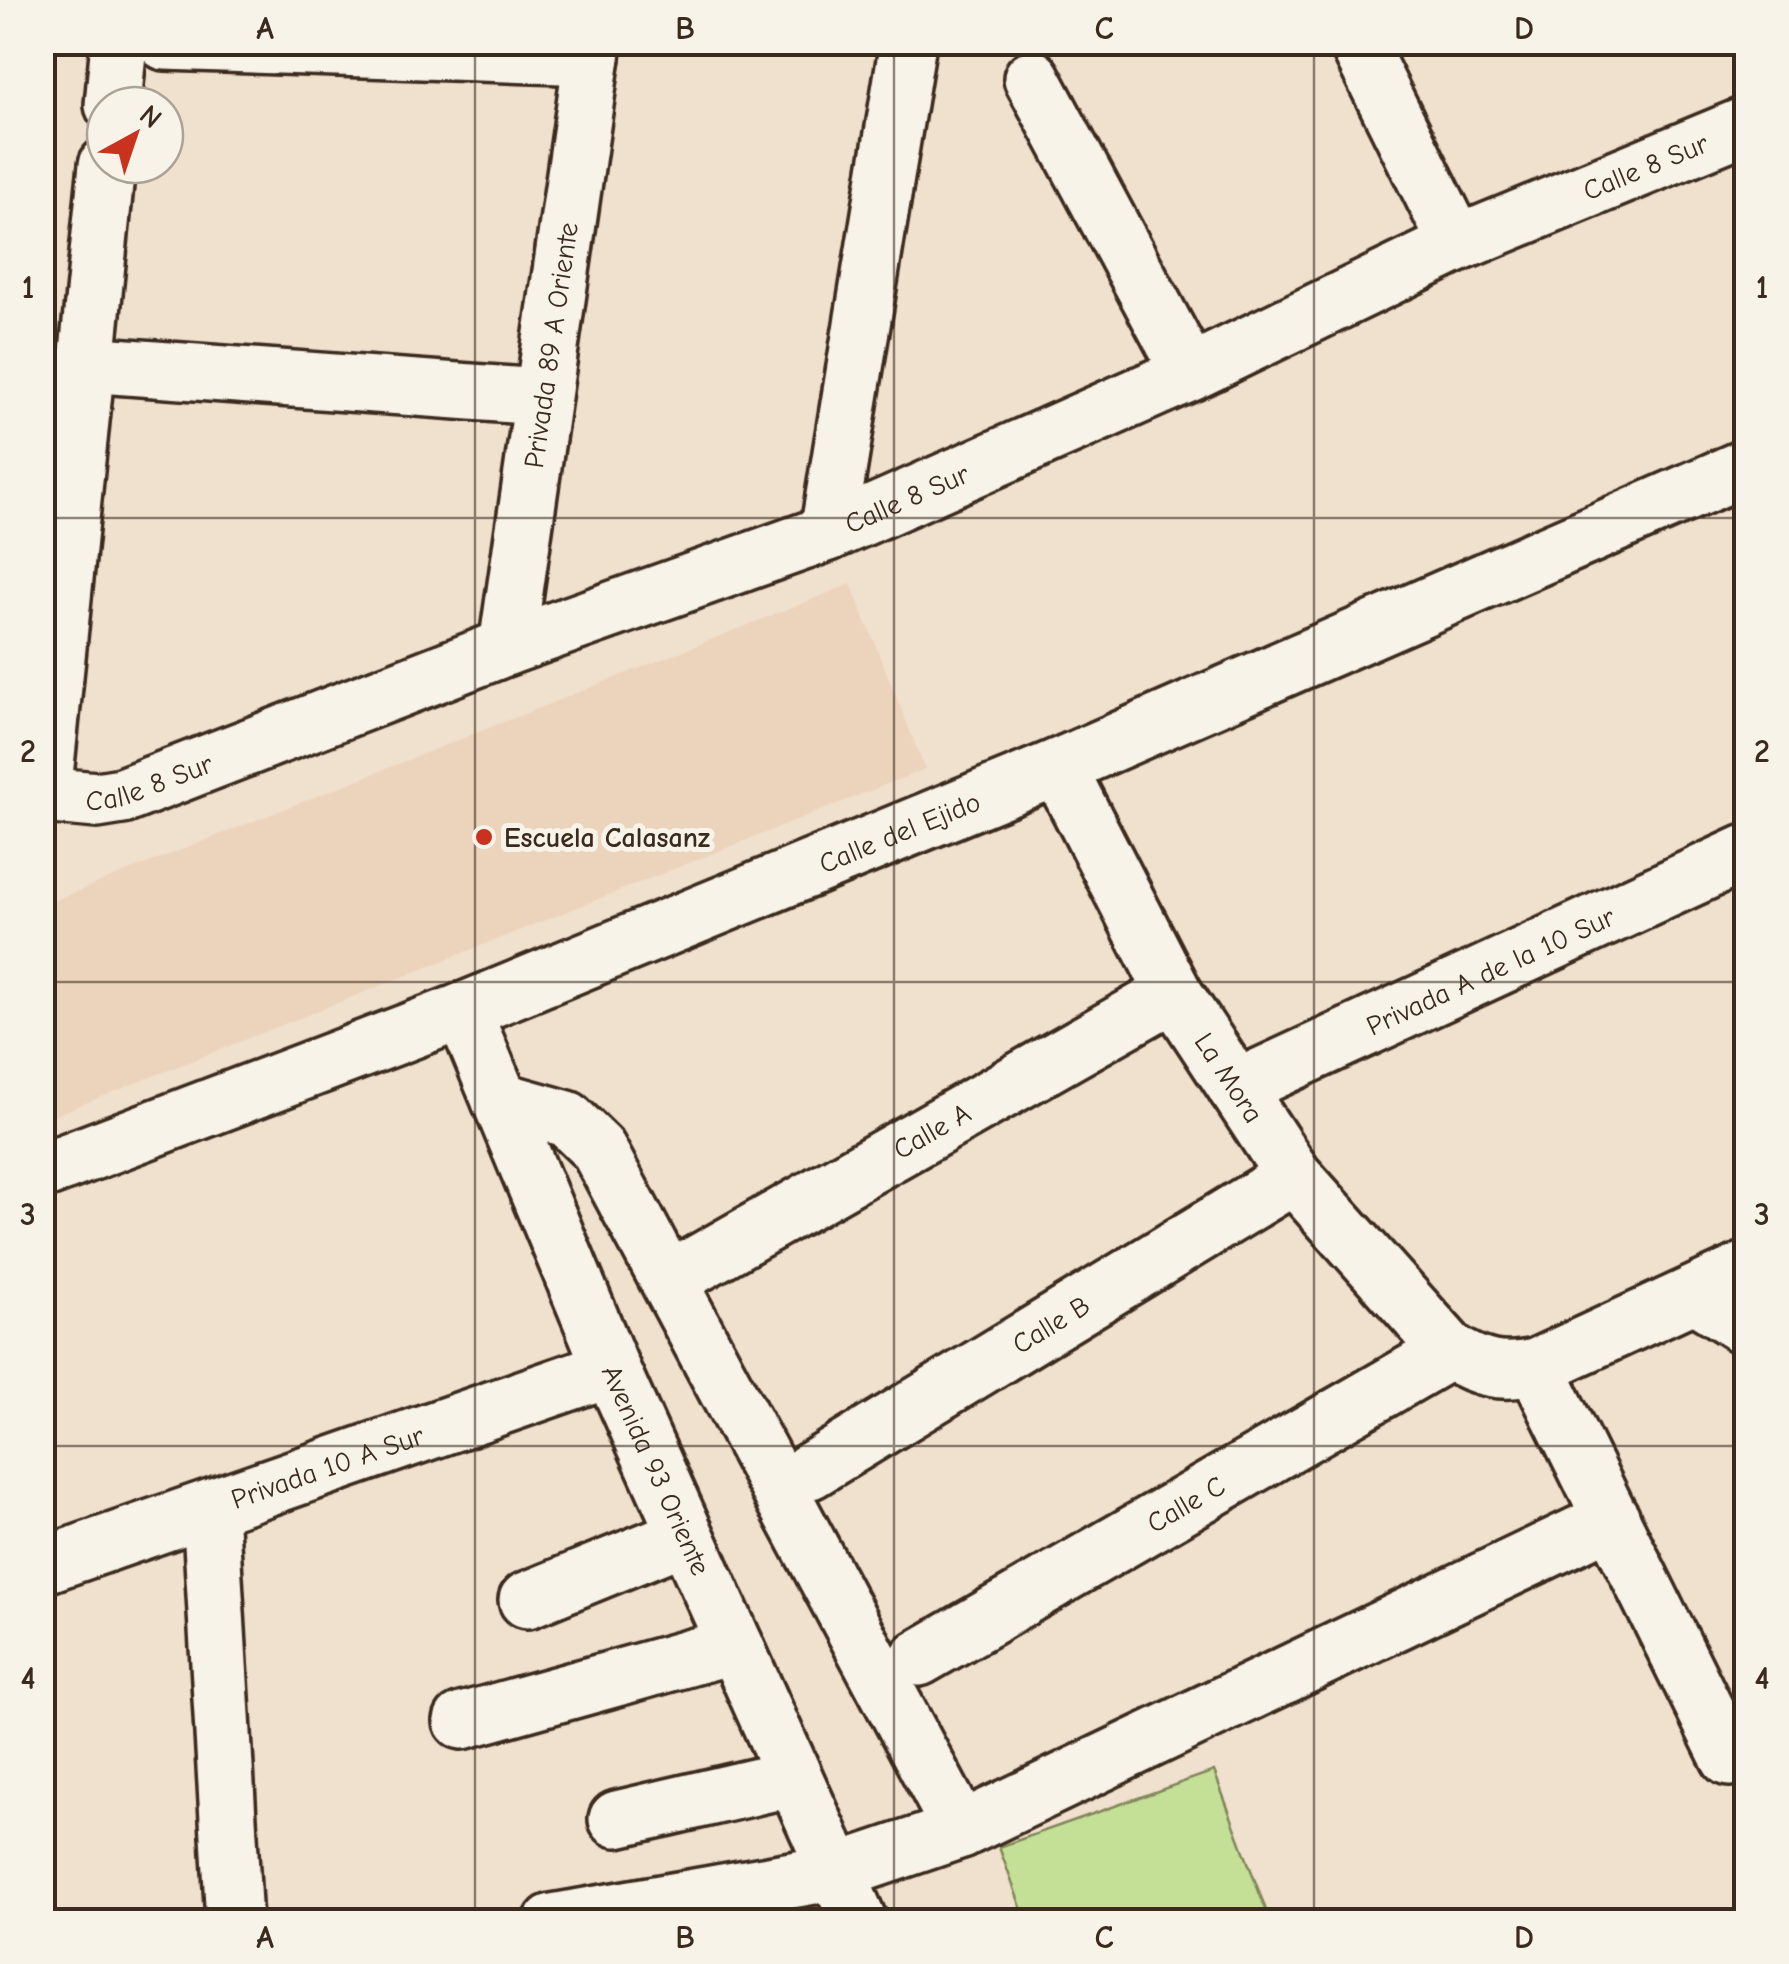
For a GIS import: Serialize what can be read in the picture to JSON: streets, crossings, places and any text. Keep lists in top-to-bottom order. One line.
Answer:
{"streets":{"street":["Calle 8 Sur","Privada 89 A Oriente","Calle del Ejido","Privada A de la 10 Sur","La Mora","Calle A","Calle B","Privada 10 A Sur","Avenida 93 Oriente","Calle C"]},"crossings":[["Calle 8 Sur","Privada 89 A Oriente"],["Calle del Ejido","La Mora"],["Calle del Ejido","Avenida 93 Oriente"],["Privada A de la 10 Sur","La Mora"],["La Mora","Calle A"],["La Mora","Calle B"],["La Mora","Calle C"],["Privada 10 A Sur","Avenida 93 Oriente"]],"places":["Escuela Calasanz"],"north":"top right","grid":{"columns":["A","B","C","D"],"rows":["1","2","3","4"]}}
